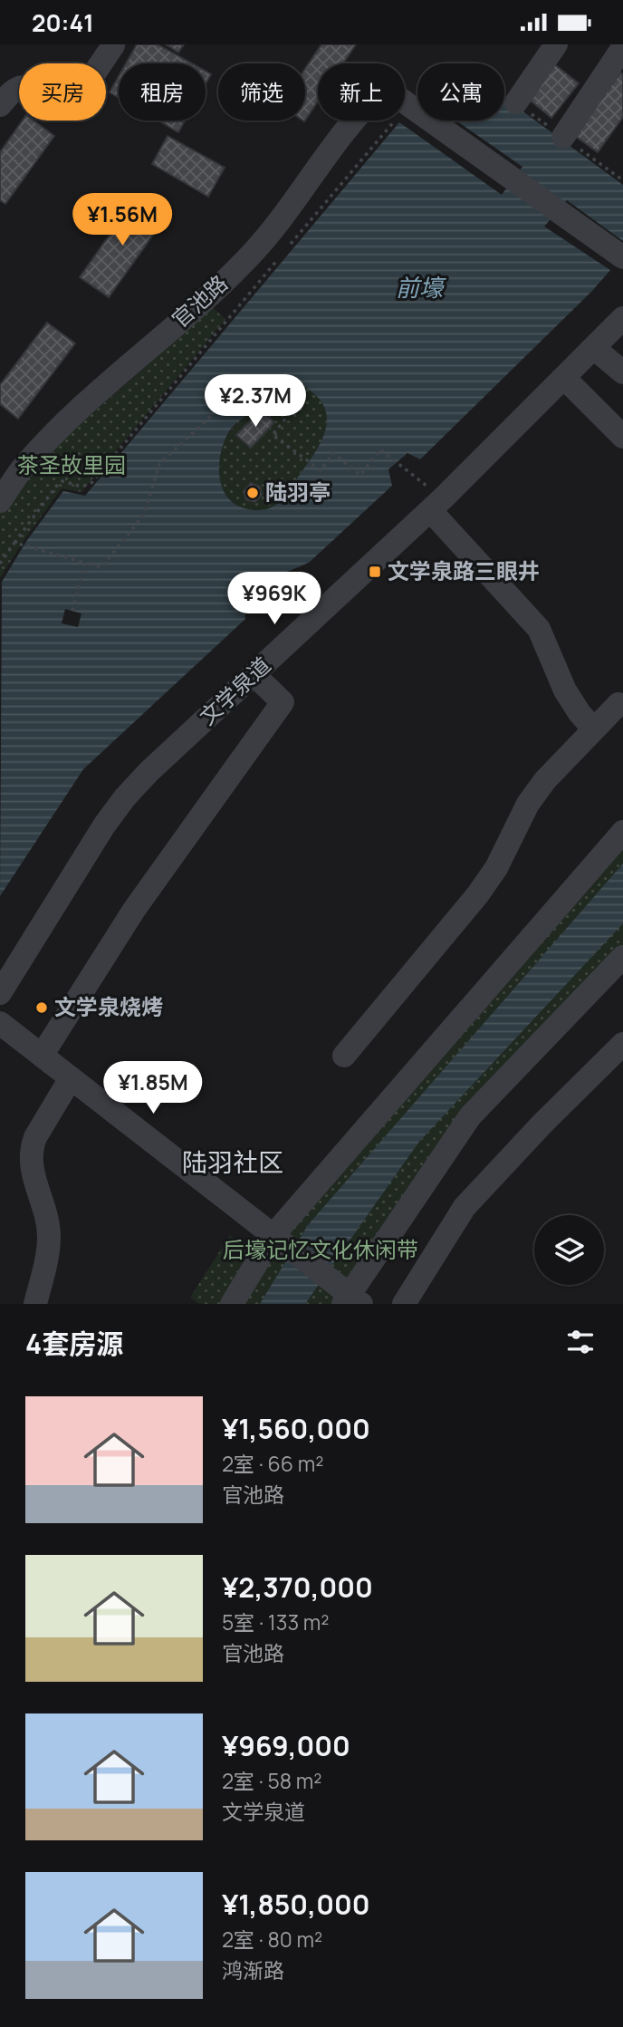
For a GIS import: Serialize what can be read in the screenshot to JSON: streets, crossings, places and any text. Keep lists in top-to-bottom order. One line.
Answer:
{"streets":{"street":["官池路","文学泉道"]},"districts":["陆羽社区"],"water":["前壕"],"parks":["茶圣故里园","后壕记忆文化休闲带"],"places":{"other":["陆羽亭","文学泉烧烤"],"transit":["文学泉路三眼井"]},"page":{"status":"20:41","chip":["买房","租房","筛选","新上","公寓"],"price":["¥1.56M","¥2.37M","¥969K","¥1.85M"],"heading":"4套房源","list":[{"name":"¥1,560,000","note":"2室 · 66 m² · 官池路"},{"name":"¥2,370,000","note":"5室 · 133 m² · 官池路"},{"name":"¥969,000","note":"2室 · 58 m² · 文学泉道"},{"name":"¥1,850,000","note":"2室 · 80 m² · 鸿渐路"}]}}
